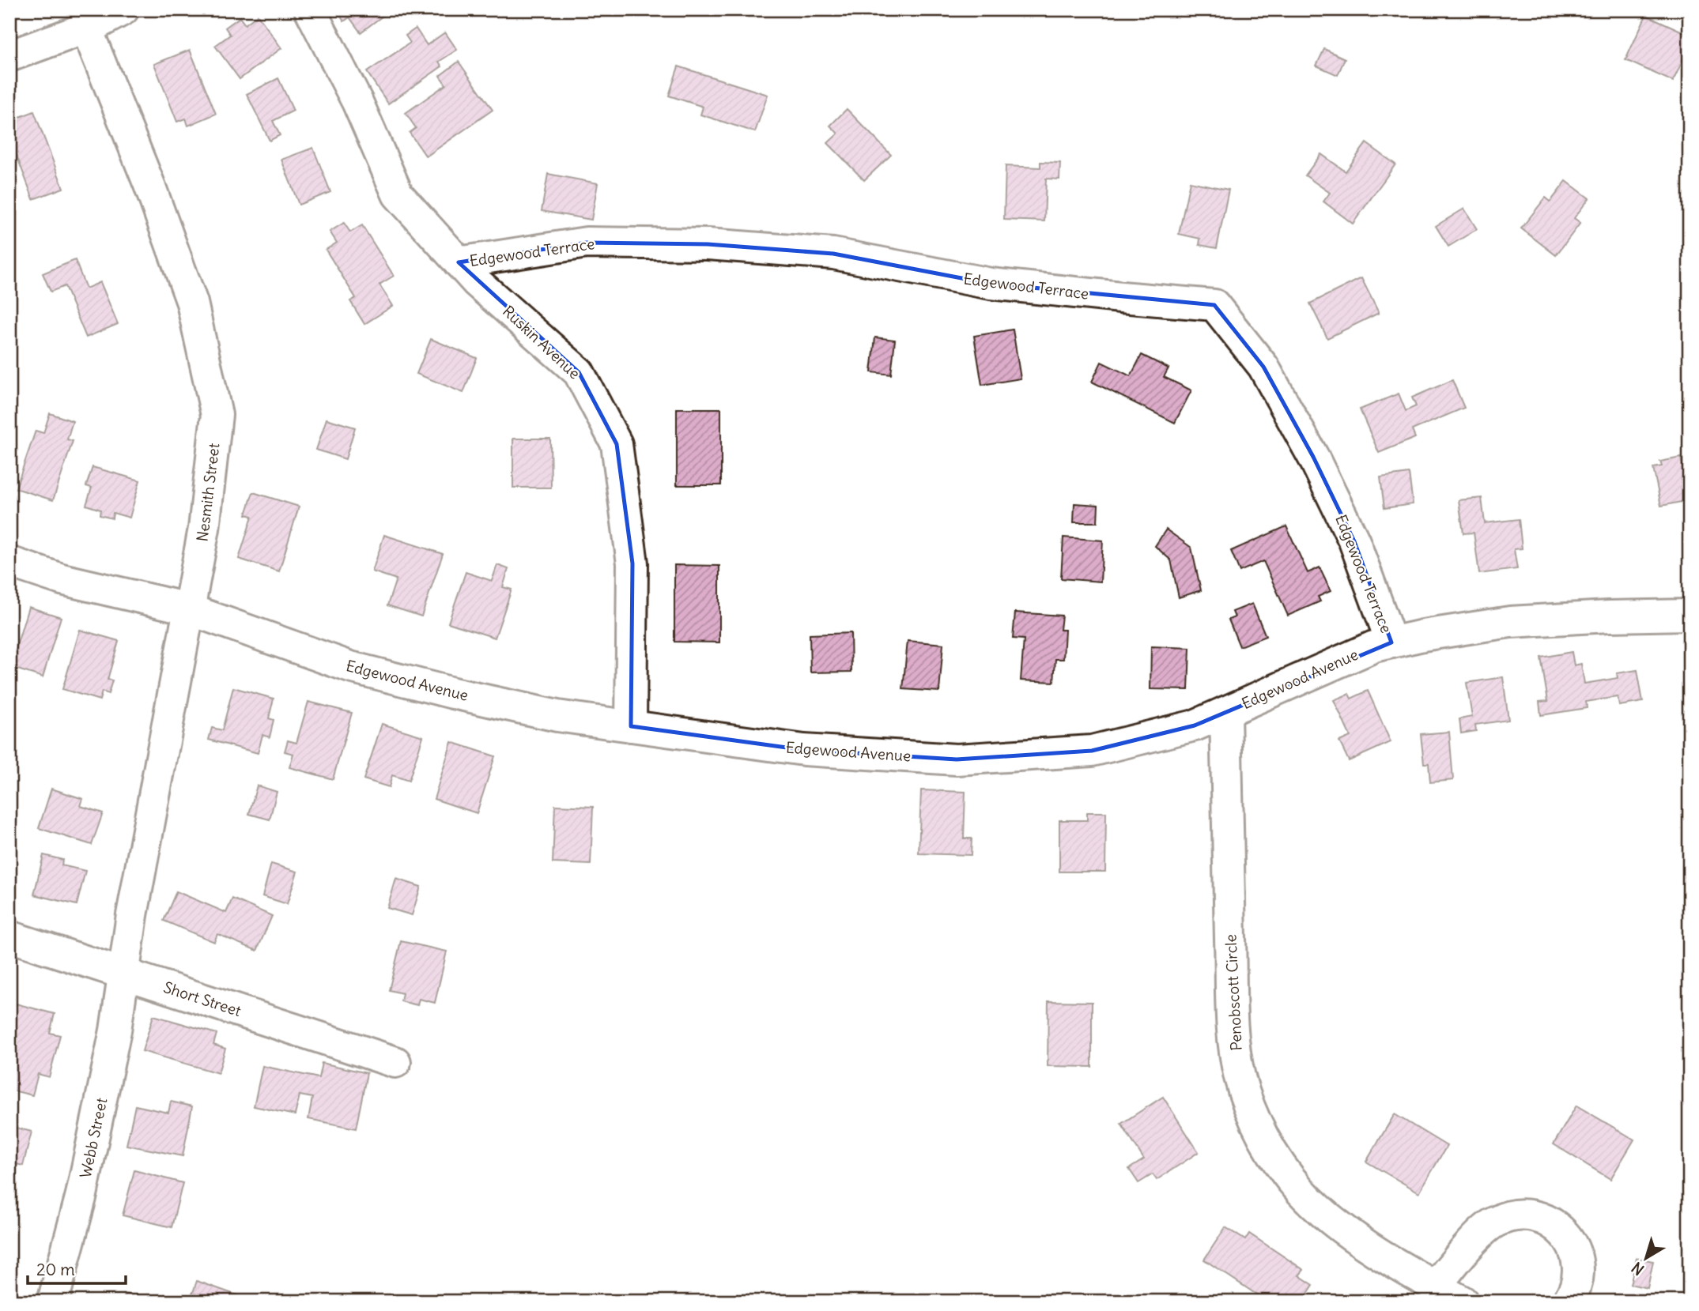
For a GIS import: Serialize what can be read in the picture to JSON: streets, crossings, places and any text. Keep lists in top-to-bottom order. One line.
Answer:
{"streets":{"street":["Edgewood Terrace","Ruskin Avenue","Nesmith Street","Edgewood Avenue","Penobscott Circle","Short Street","Webb Street"]},"crossings":[["Edgewood Terrace","Ruskin Avenue"],["Edgewood Terrace","Edgewood Avenue"],["Ruskin Avenue","Edgewood Avenue"],["Nesmith Street","Edgewood Avenue"],["Nesmith Street","Short Street"],["Nesmith Street","Webb Street"],["Edgewood Avenue","Penobscott Circle"],["Short Street","Webb Street"]],"scale_bar":"20 m","north":"bottom left"}
